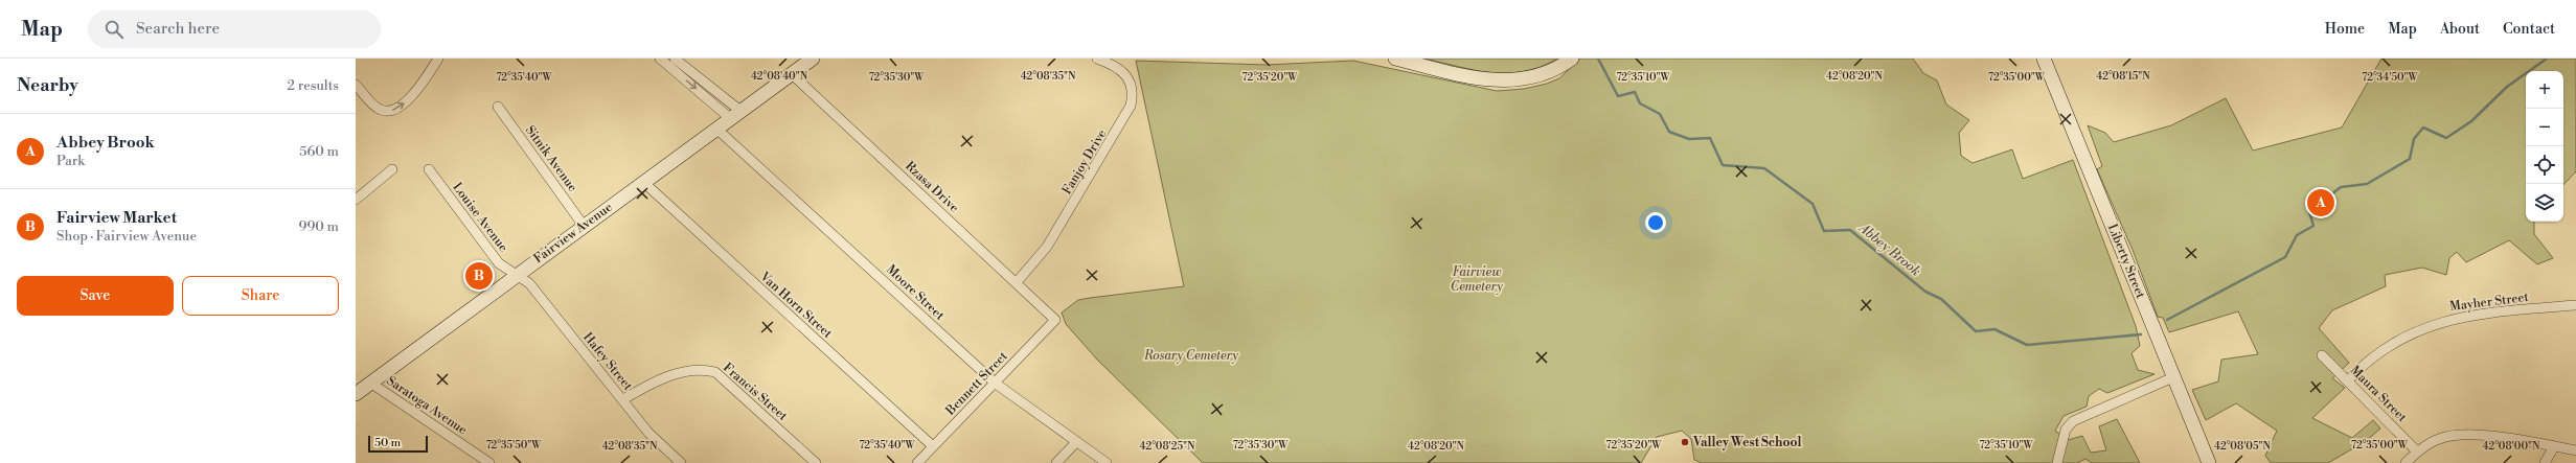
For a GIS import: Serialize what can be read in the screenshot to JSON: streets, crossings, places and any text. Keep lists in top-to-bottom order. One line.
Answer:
{"streets":{"main road":["Fairview Avenue","Liberty Street"],"street":["Sitnik Avenue","Fanjoy Drive","Rzasa Drive","Louise Avenue","Moore Street","Mayher Street","Van Horn Street","Hafey Street","Bennett Street","Francis Street","Maura Street","Saratoga Avenue"]},"crossings":[["Sitnik Avenue","Fairview Avenue"],["Fanjoy Drive","Rzasa Drive"],["Rzasa Drive","Fairview Avenue"],["Rzasa Drive","Bennett Street"],["Louise Avenue","Fairview Avenue"],["Louise Avenue","Hafey Street"],["Fairview Avenue","Moore Street"],["Fairview Avenue","Van Horn Street"],["Fairview Avenue","Hafey Street"],["Fairview Avenue","Saratoga Avenue"],["Moore Street","Bennett Street"],["Mayher Street","Maura Street"],["Van Horn Street","Bennett Street"],["Hafey Street","Francis Street"]],"water":["Abbey Brook"],"parks":["Fairview Cemetery","Rosary Cemetery"],"places":["Valley West School"],"scale_bar":"50 m","page":{"header":"Map","search":"Search here","nav":["Home","Map","About","Contact"],"heading":["Nearby","2 results"],"map_buttons":["+","−"],"list":[{"mark":"A","name":"Abbey Brook","note":"Park","value":"560 m"},{"mark":"B","name":"Fairview Market","note":"Shop · Fairview Avenue","value":"990 m"}],"pins":["A","B"],"buttons":["Save","Share"],"scale":"50 m"},"coordinates":["42°08'40\"N","42°08'35\"N","42°08'20\"N","42°08'15\"N","72°35'40\"W","72°35'20\"W","72°35'10\"W","72°35'00\"W","72°34'50\"W","72°35'30\"W","72°35'50\"W","42°08'25\"N","42°08'05\"N","42°08'00\"N"]}
